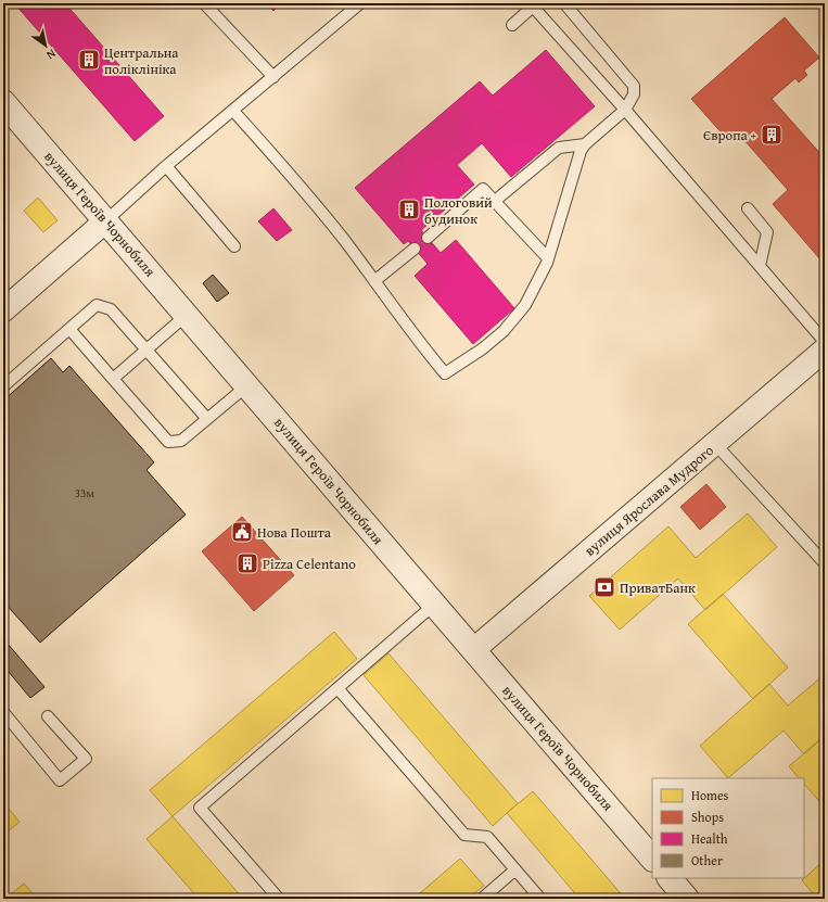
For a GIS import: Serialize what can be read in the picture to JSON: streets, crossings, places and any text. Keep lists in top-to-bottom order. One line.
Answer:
{"streets":{"street":["вулиця Героїв Чорнобиля","вулиця Ярослава Мудрого"]},"crossings":[["вулиця Героїв Чорнобиля","вулиця Ярослава Мудрого"]],"places":{"building":["Центральна поліклініка","Європа +","Пологовий будинок","Pizza Celentano"],"public building":["Нова Пошта"],"bank":["ПриватБанк"]},"house_numbers":["33м"],"legend":["Homes","Shops","Health","Other"],"north":"bottom right"}
